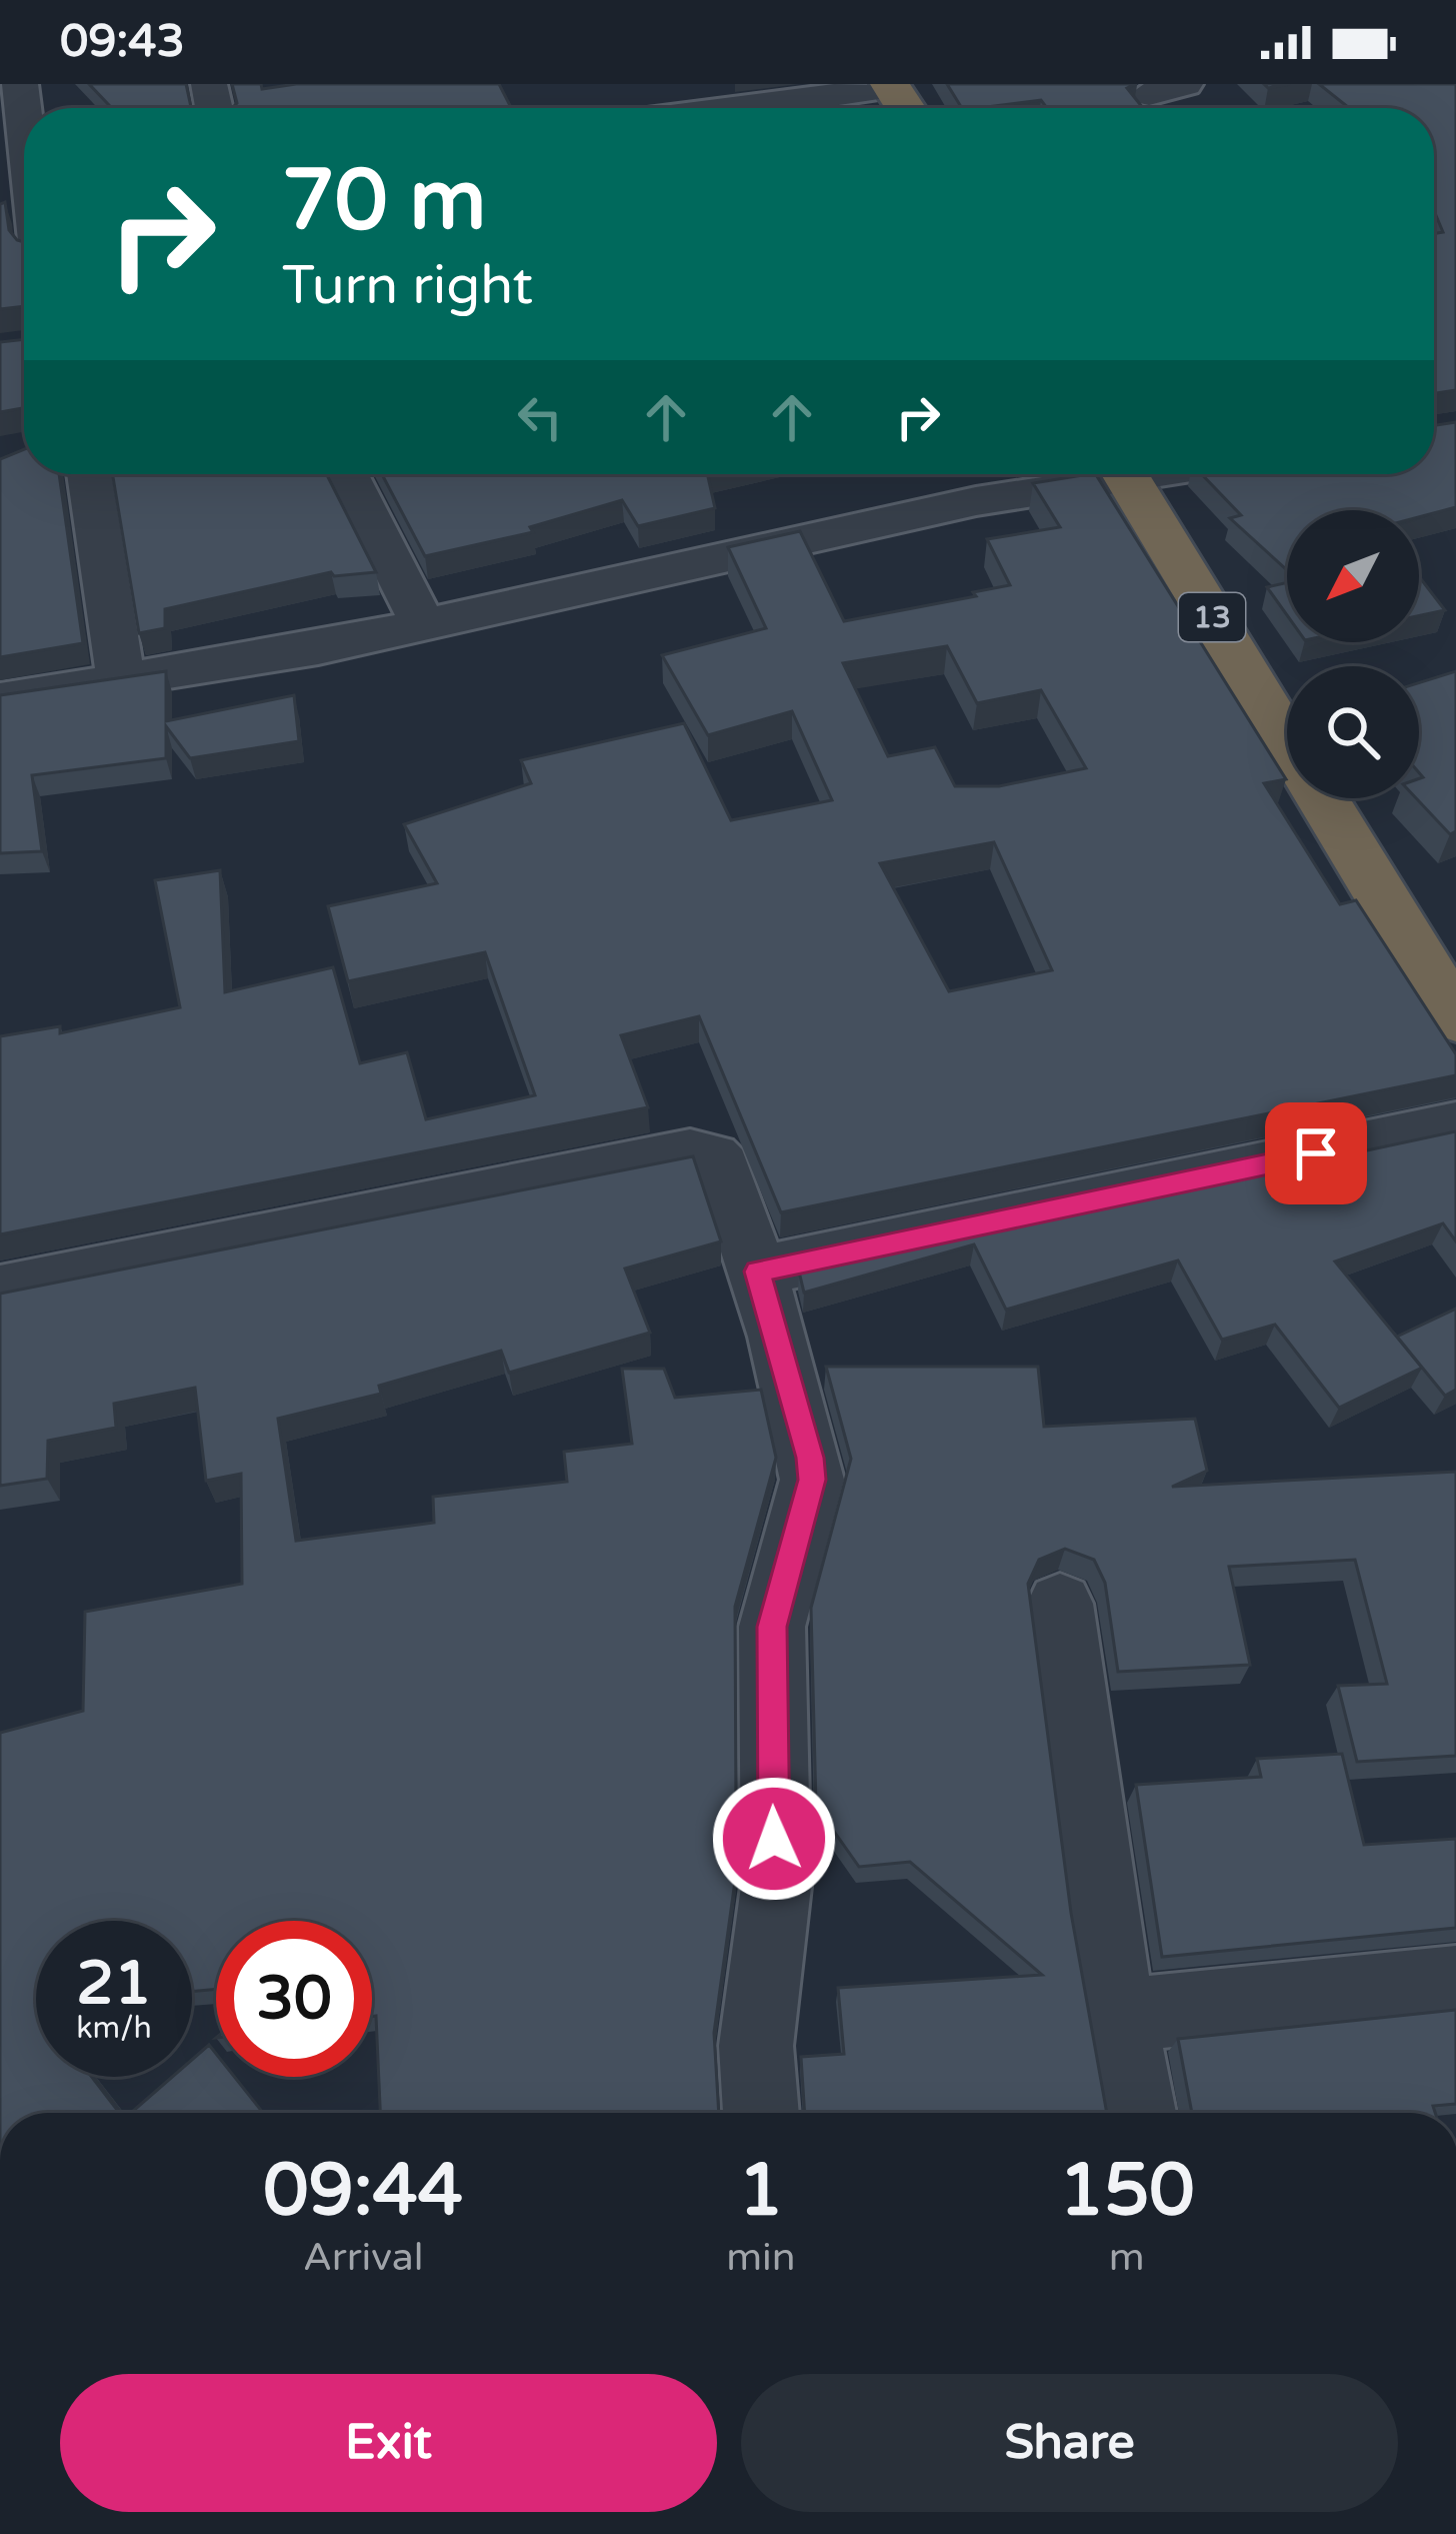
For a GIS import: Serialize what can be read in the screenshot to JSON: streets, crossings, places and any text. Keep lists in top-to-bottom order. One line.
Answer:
{"streets":{"highway":["13"]},"north":"bottom left","page":{"status":"09:43","turn":["70 m","Turn right"],"speed":"21 km/h","limit":"30","eta":["09:44","Arrival","1","min","150","m"],"buttons":["Exit","Share"]}}
